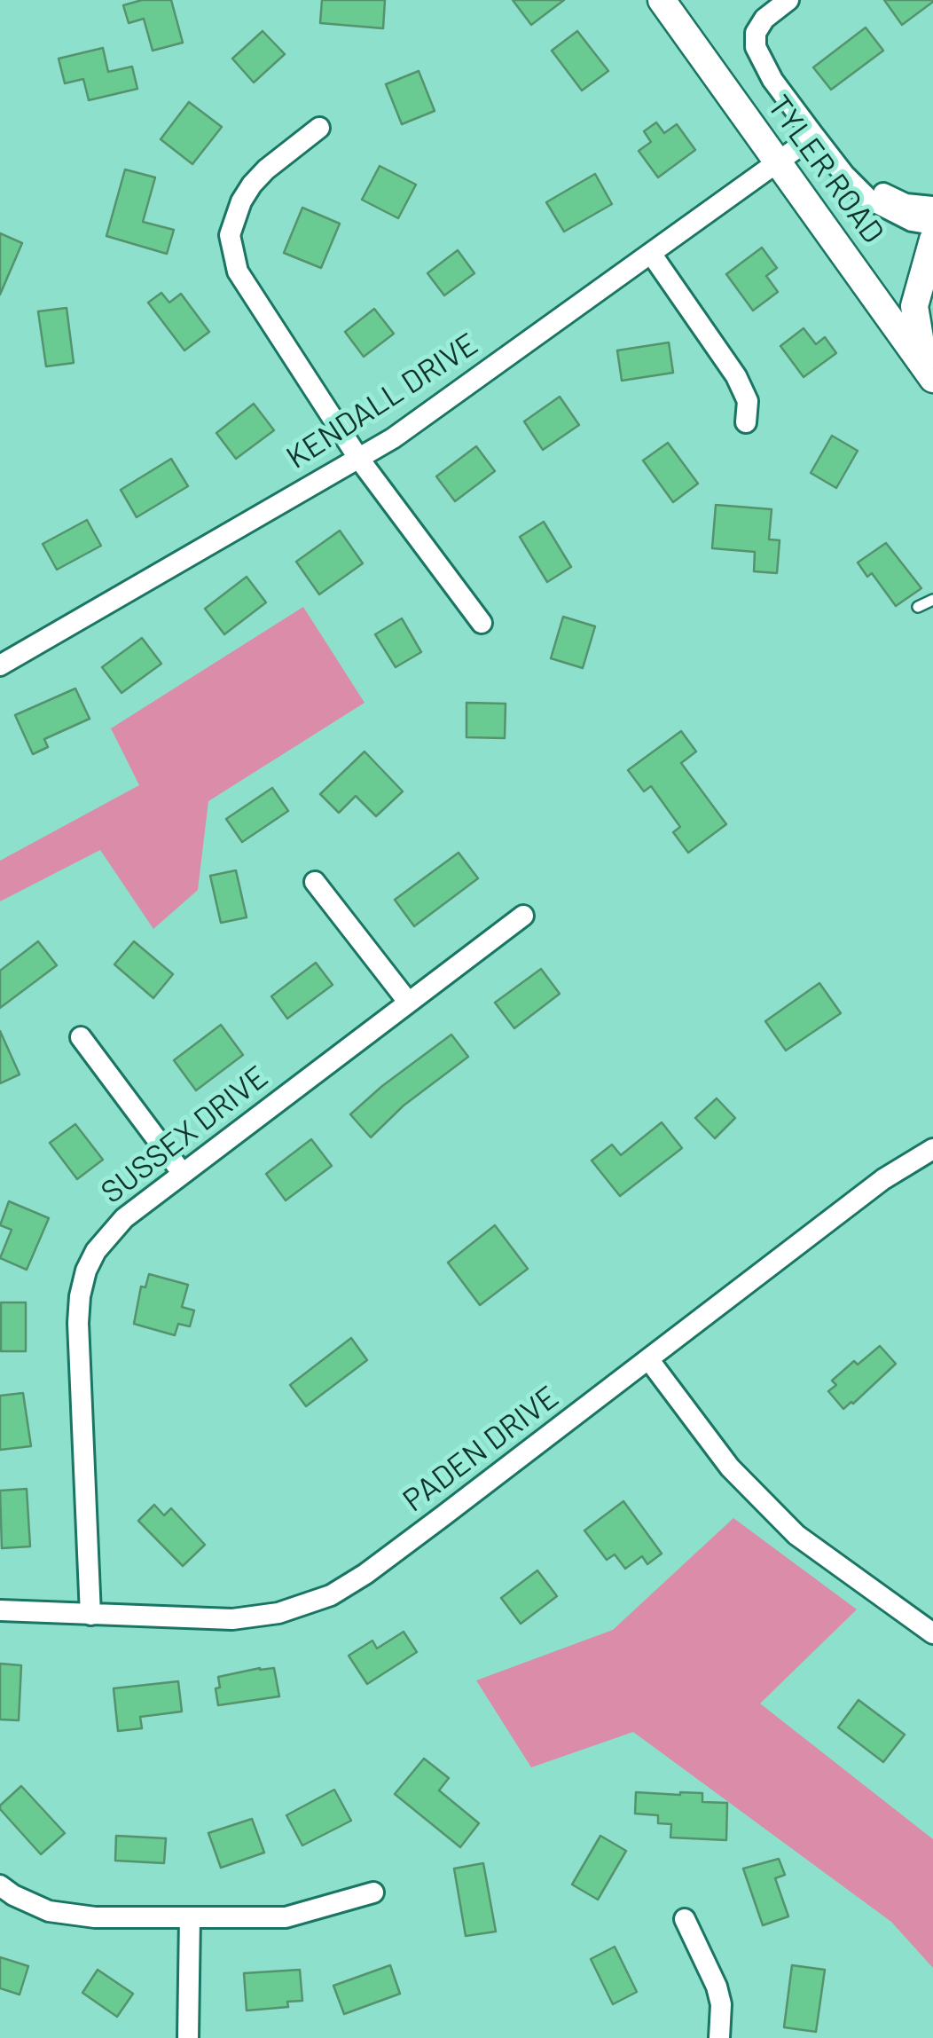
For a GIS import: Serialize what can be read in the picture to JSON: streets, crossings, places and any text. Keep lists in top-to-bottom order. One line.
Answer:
{"streets":{"street":["TYLER ROAD","KENDALL DRIVE","SUSSEX DRIVE","PADEN DRIVE"]},"crossings":[["TYLER ROAD","KENDALL DRIVE"],["SUSSEX DRIVE","PADEN DRIVE"]]}
